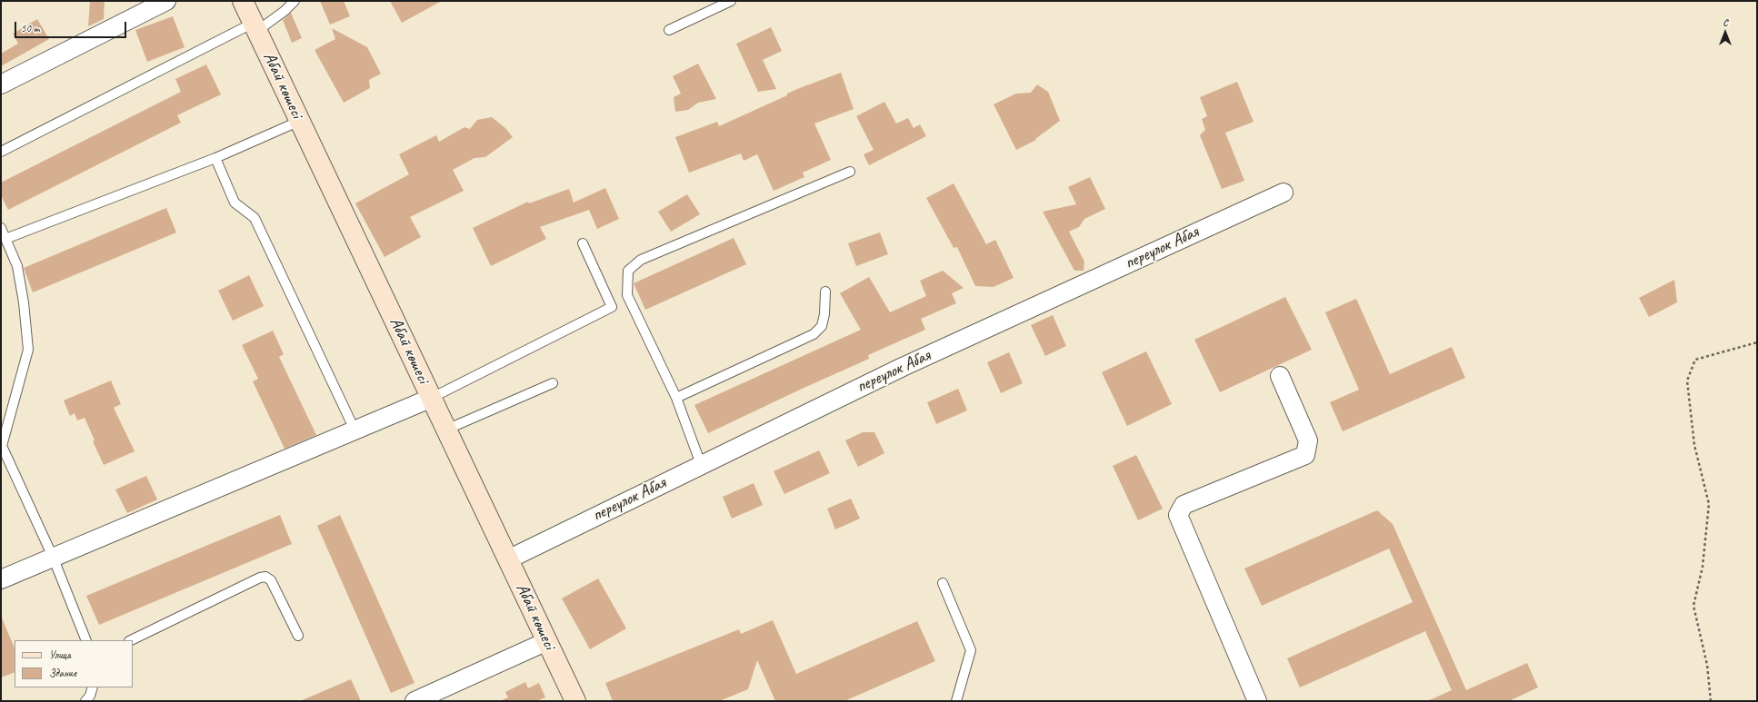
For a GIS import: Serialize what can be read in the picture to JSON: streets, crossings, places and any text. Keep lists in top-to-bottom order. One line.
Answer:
{"streets":{"main road":["Абай көшесі"],"street":["переулок Абая"]},"crossings":[["Абай көшесі","переулок Абая"]],"legend":["Улица","Здание"],"scale_bar":"50 m","north":"top"}
